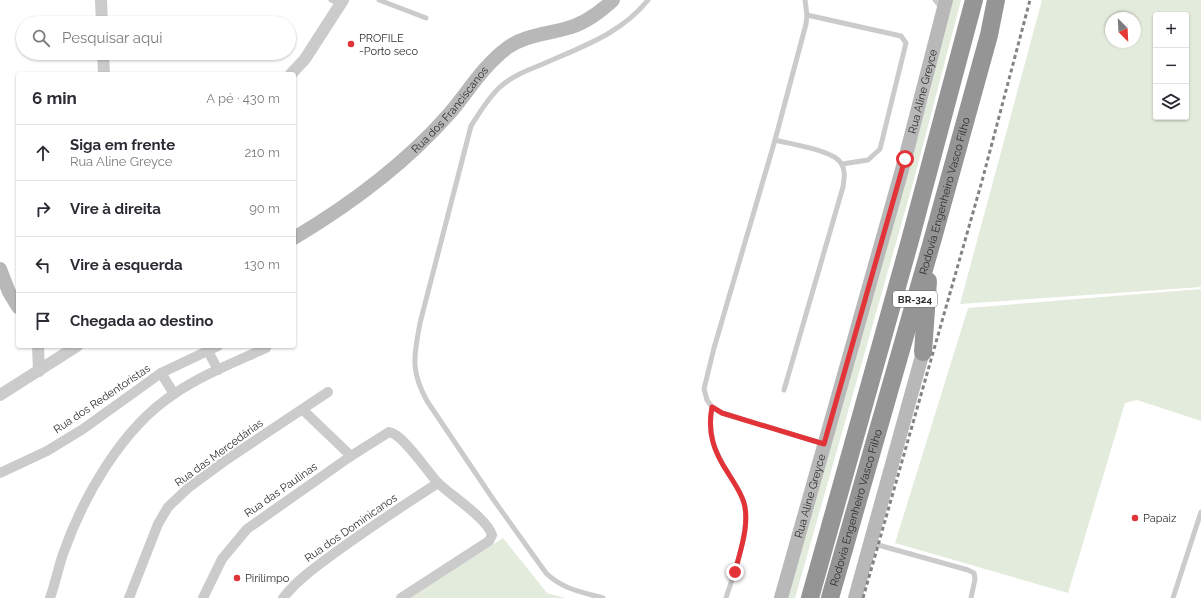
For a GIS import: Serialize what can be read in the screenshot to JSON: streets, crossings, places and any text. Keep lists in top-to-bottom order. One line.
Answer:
{"streets":{"highway":["Rodovia Engenheiro Vasco Filho","BR-324"],"main road":["Rua Aline Greyce","Rua dos Franciscanos"],"street":["Rua dos Redentoristas","Rua das Mercedárias","Rua das Paulinas","Rua dos Dominicanos"]},"crossings":[["Rua das Paulinas","Rua dos Dominicanos"]],"places":["PROFILE -Porto seco","Papaiz","Pirilimpo"],"north":"bottom right","page":{"map_buttons":["+","−"],"search":"Pesquisar aqui","heading":["6 min","A pé · 430 m"],"list":[["Siga em frente","Rua Aline Greyce","210 m"],["Vire à direita","90 m"],["Vire à esquerda","130 m"],"Chegada ao destino"]}}
